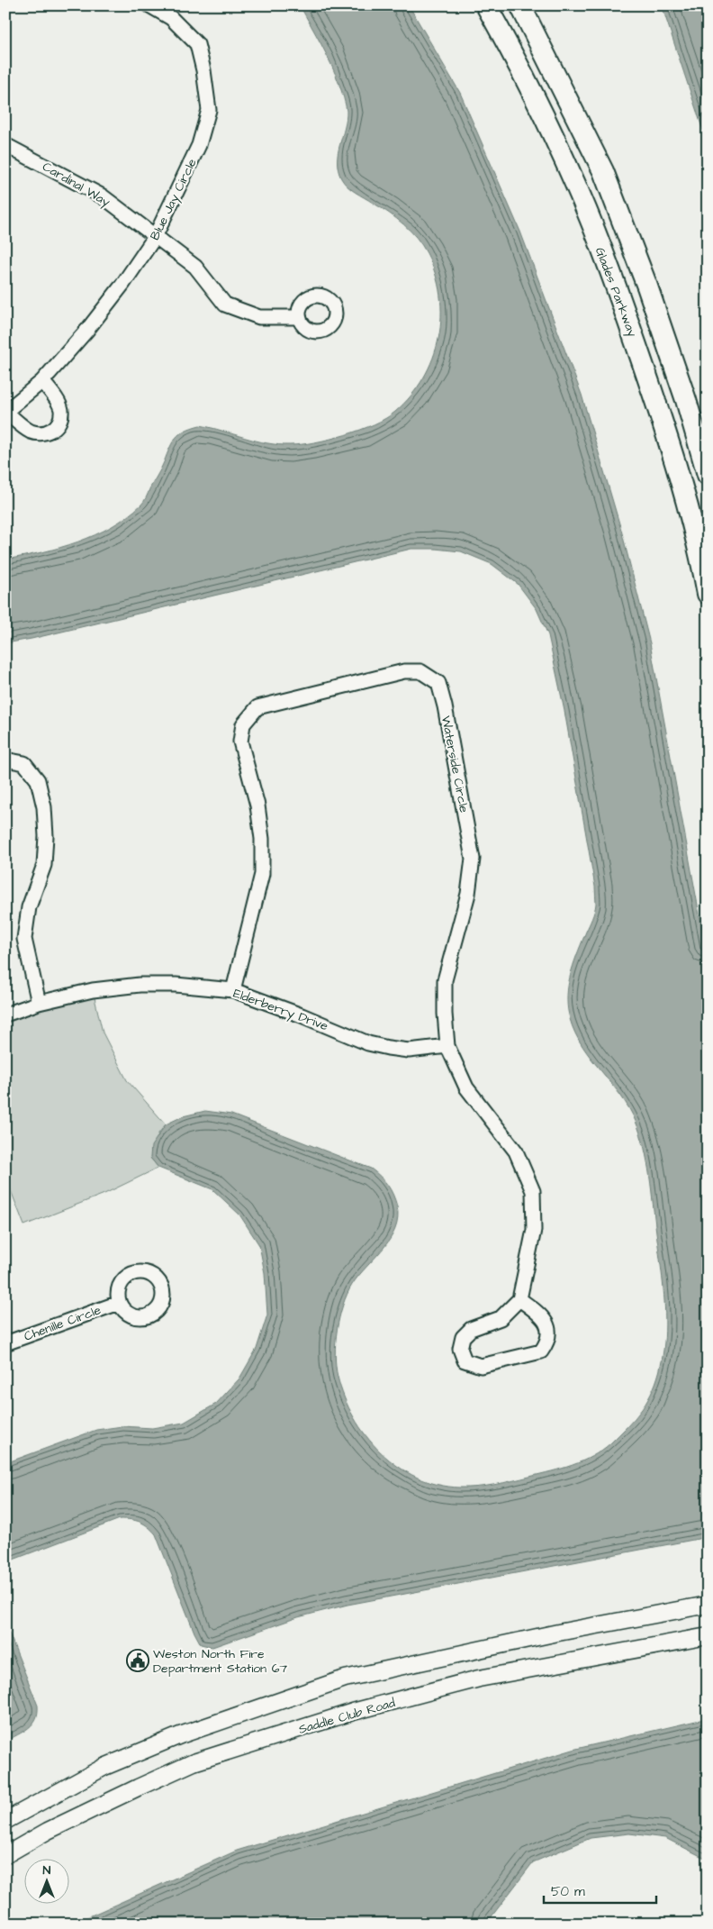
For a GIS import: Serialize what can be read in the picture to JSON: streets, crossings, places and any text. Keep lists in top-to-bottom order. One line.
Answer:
{"streets":{"main road":["Glades Parkway"],"street":["Cardinal Way","Blue Jay Circle","Waterside Circle","Elderberry Drive","Chenille Circle","Saddle Club Road"]},"crossings":[["Cardinal Way","Blue Jay Circle"],["Waterside Circle","Elderberry Drive"]],"places":{"public building":["Weston North Fire Department Station 67"]},"scale_bar":"50 m","north":"top"}
